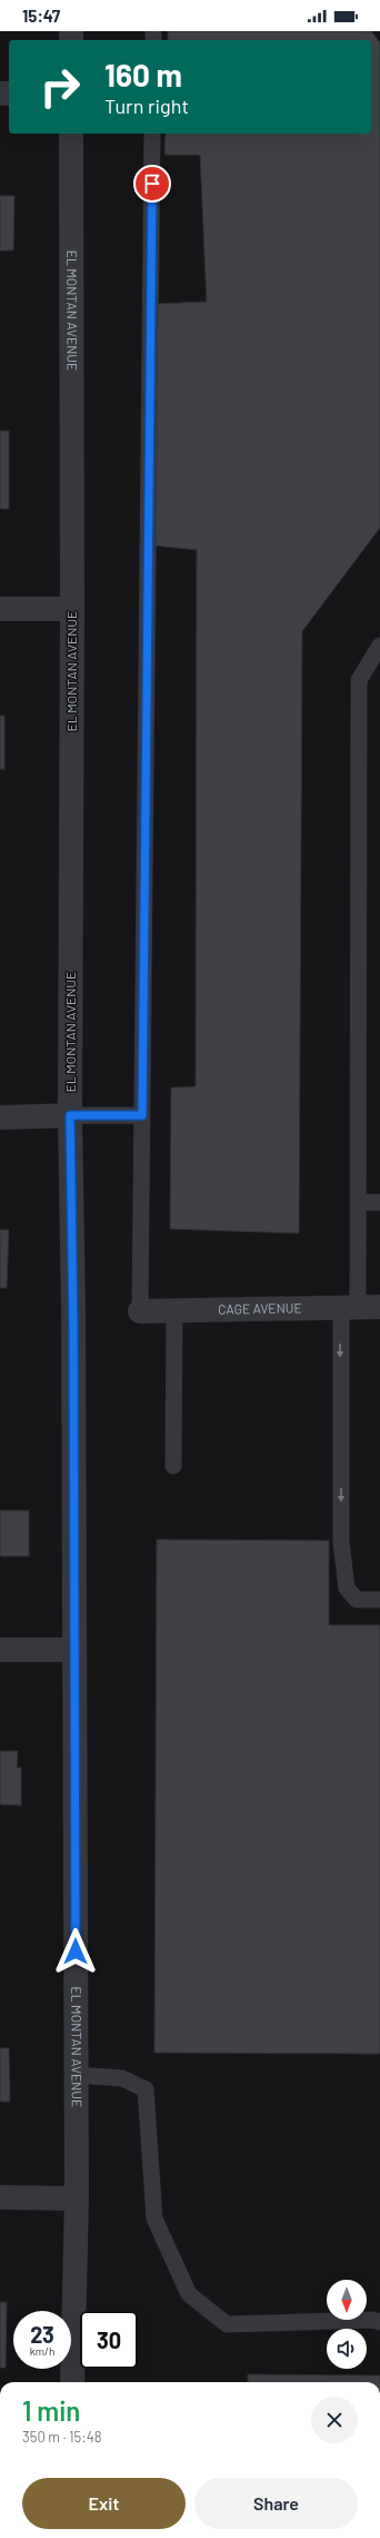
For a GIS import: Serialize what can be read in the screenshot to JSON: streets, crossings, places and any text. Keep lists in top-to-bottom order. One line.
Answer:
{"streets":{"street":["EL MONTAN AVENUE","CAGE AVENUE"]},"north":"bottom","page":{"status":"15:47","turn":["160 m","Turn right"],"speed":"23 km/h","limit":"30","heading":["1 min","350 m · 15:48"],"buttons":["Exit","Share"]}}
